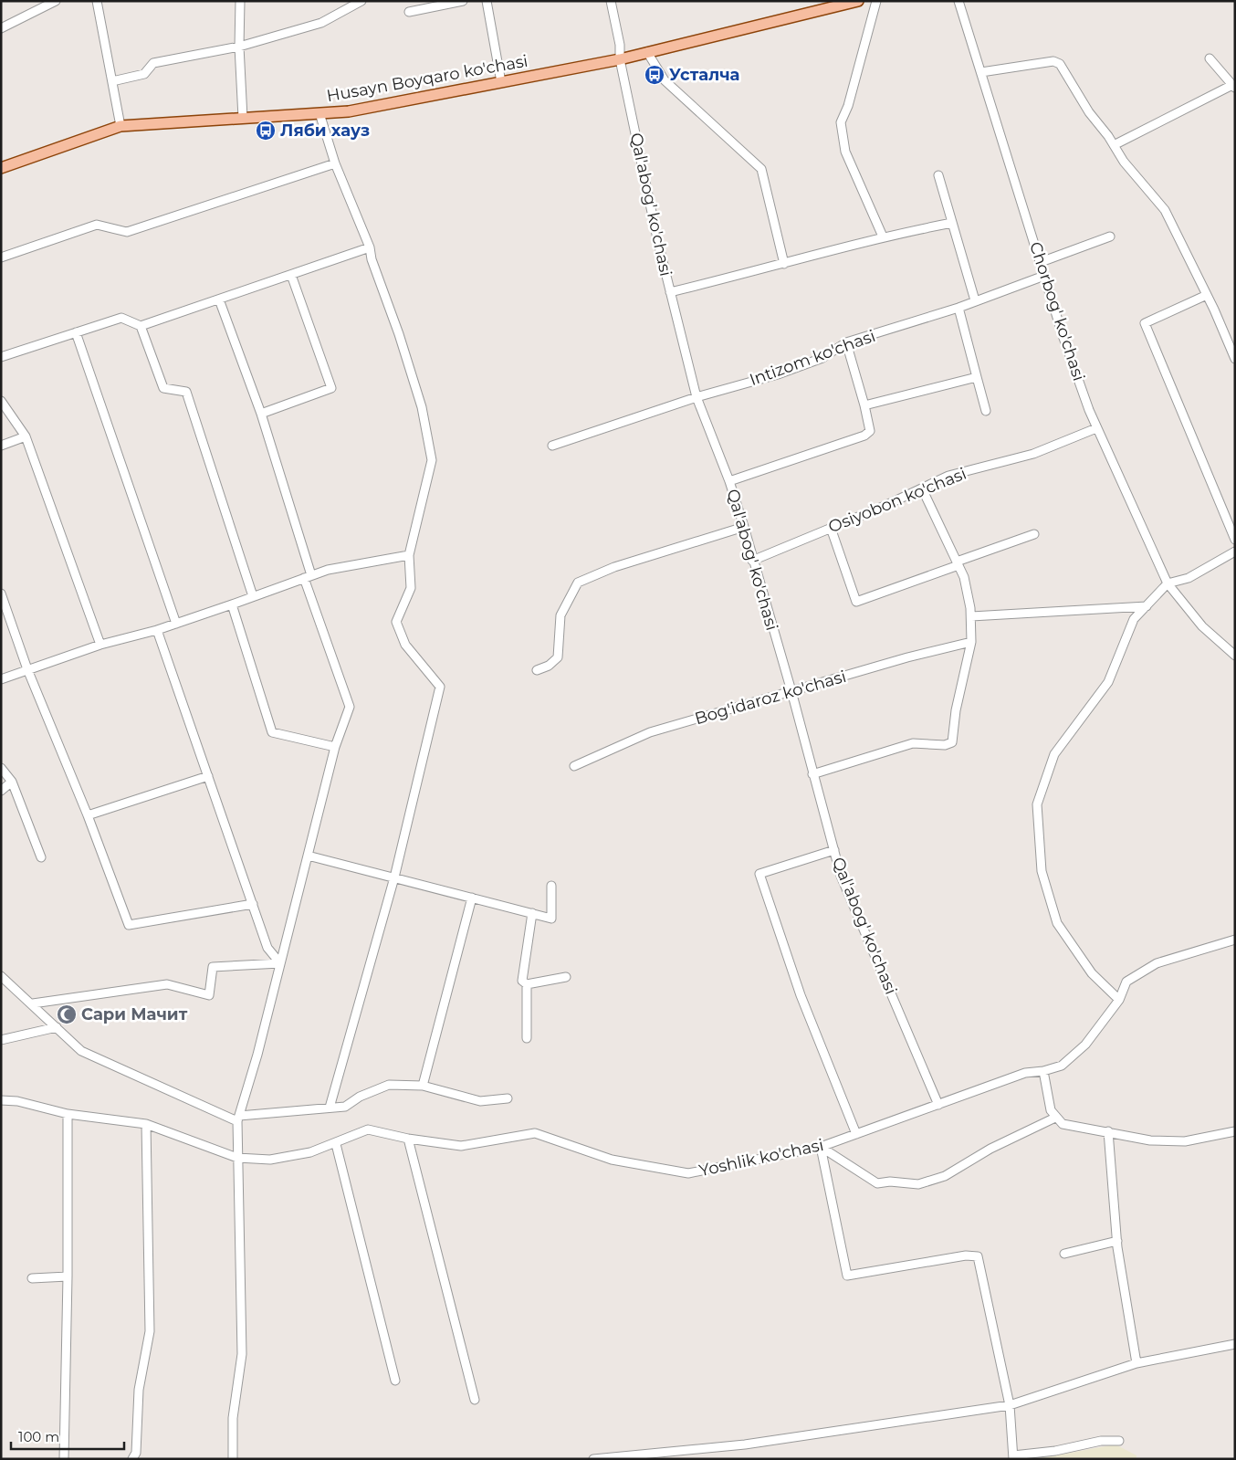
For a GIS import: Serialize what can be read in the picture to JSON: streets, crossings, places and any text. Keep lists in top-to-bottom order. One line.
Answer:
{"streets":{"main road":["Husayn Boyqaro ko'chasi"],"street":["Qal'abog' ko'chasi","Сhorbog' ko'chasi","Intizom ko'chasi","Osiyobon ko'chasi","Bog'idaroz ko'chasi","Yoshlik ko'chasi"]},"crossings":[["Husayn Boyqaro ko'chasi","Qal'abog' ko'chasi"],["Qal'abog' ko'chasi","Intizom ko'chasi"],["Qal'abog' ko'chasi","Osiyobon ko'chasi"],["Qal'abog' ko'chasi","Bog'idaroz ko'chasi"],["Qal'abog' ko'chasi","Yoshlik ko'chasi"],["Сhorbog' ko'chasi","Intizom ko'chasi"],["Сhorbog' ko'chasi","Osiyobon ko'chasi"]],"places":{"bus stop":["Усталча","Ляби хауз"],"mosque":["Сари Мачит"]},"scale_bar":"100 m"}
